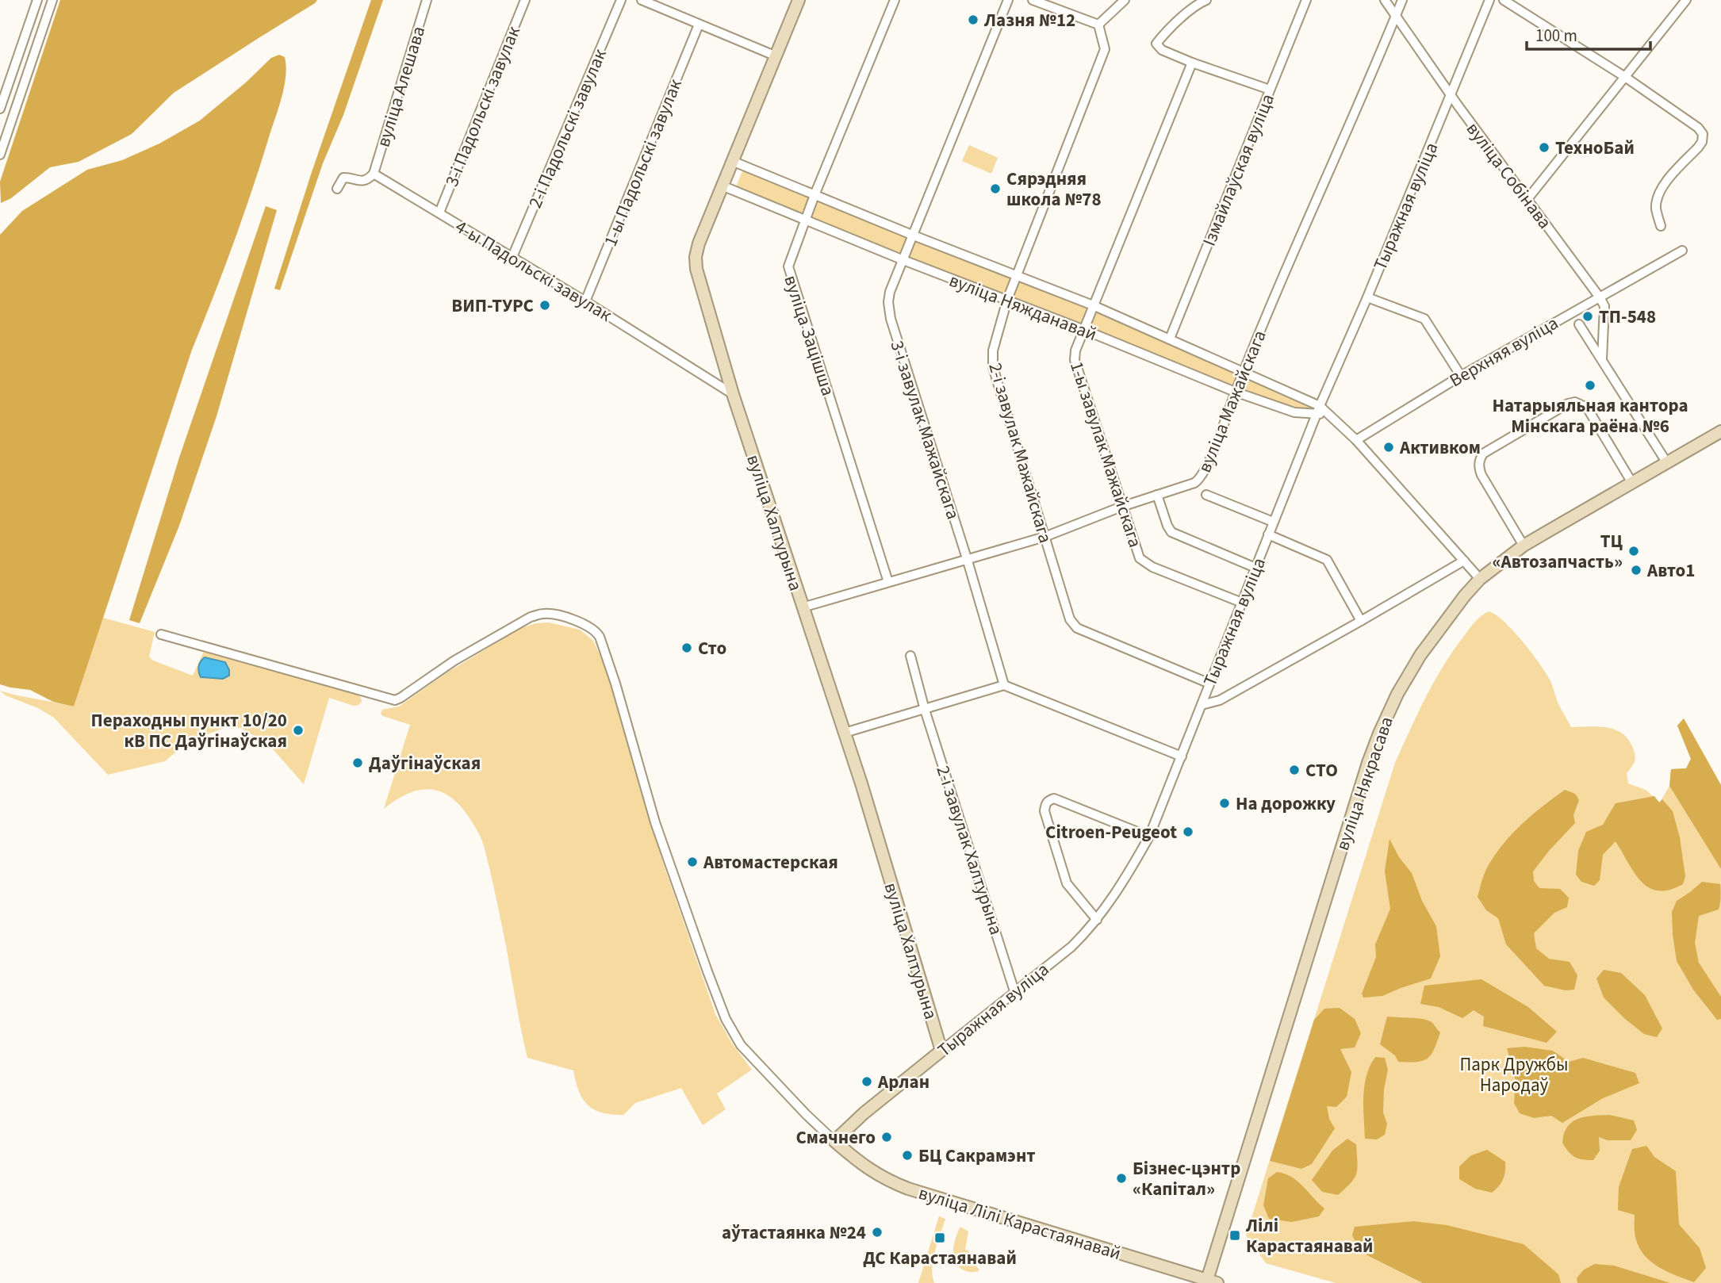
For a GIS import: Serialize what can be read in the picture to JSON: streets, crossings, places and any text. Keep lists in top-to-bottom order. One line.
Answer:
{"streets":{"street":["вуліца Алешава","3-і Падольскі завулак","2-і Падольскі завулак","1-ы Падольскі завулак","Ізмайлаўская вуліца","вуліца Собінава","Тыражная вуліца","4-ы Падольскі завулак","вуліца Няжданавай","вуліца Зацішша","Верхняя вуліца","вуліца Мажайскага","3-і завулак Мажайскага","2-і завулак Мажайскага","1-ы завулак Мажайскага","вуліца Халтурына","вуліца Някрасава","2-і завулак Халтурына","вуліца Лілі Карастаянавай"]},"crossings":[["вуліца Алешава","4-ы Падольскі завулак"],["3-і Падольскі завулак","4-ы Падольскі завулак"],["2-і Падольскі завулак","4-ы Падольскі завулак"],["1-ы Падольскі завулак","4-ы Падольскі завулак"],["Ізмайлаўская вуліца","вуліца Няжданавай"],["вуліца Собінава","Тыражная вуліца"],["вуліца Собінава","Верхняя вуліца"],["вуліца Собінава","вуліца Мажайскага"],["Тыражная вуліца","вуліца Няжданавай"],["Тыражная вуліца","2-і завулак Мажайскага"],["Тыражная вуліца","1-ы завулак Мажайскага"],["Тыражная вуліца","вуліца Халтурына"],["Тыражная вуліца","2-і завулак Халтурына"],["Тыражная вуліца","вуліца Лілі Карастаянавай"],["4-ы Падольскі завулак","вуліца Халтурына"],["вуліца Няжданавай","вуліца Зацішша"],["вуліца Няжданавай","Верхняя вуліца"],["вуліца Няжданавай","вуліца Мажайскага"],["вуліца Няжданавай","3-і завулак Мажайскага"],["вуліца Няжданавай","2-і завулак Мажайскага"],["вуліца Няжданавай","1-ы завулак Мажайскага"],["вуліца Няжданавай","вуліца Халтурына"],["вуліца Няжданавай","вуліца Някрасава"],["вуліца Зацішша","вуліца Мажайскага"],["вуліца Мажайскага","3-і завулак Мажайскага"],["вуліца Мажайскага","2-і завулак Мажайскага"],["вуліца Мажайскага","1-ы завулак Мажайскага"],["вуліца Мажайскага","вуліца Халтурына"],["вуліца Някрасава","вуліца Лілі Карастаянавай"]],"parks":["Парк Дружбы Народаў"],"places":{"other":["Лазня №12","ТехноБай","Сярэдняя школа №78","ВИП-ТУРС","ТП-548","Натарыяльная кантора Мінскага раёна №6","Активком","ТЦ «Автозапчасть»","Авто1","Сто","Пераходны пункт 10/20 кВ ПС Даўгінаўская","Даўгінаўская","СТО","На дорожку","Citroen-Peugeot","Автомастерская","Арлан","Смачнего","БЦ Сакрамэнт","Бізнес-цэнтр «Капітал»","аўтастаянка №24"],"transit":["Лілі Карастаянавай","ДС Карастаянавай"]},"scale_bar":"100 m"}
